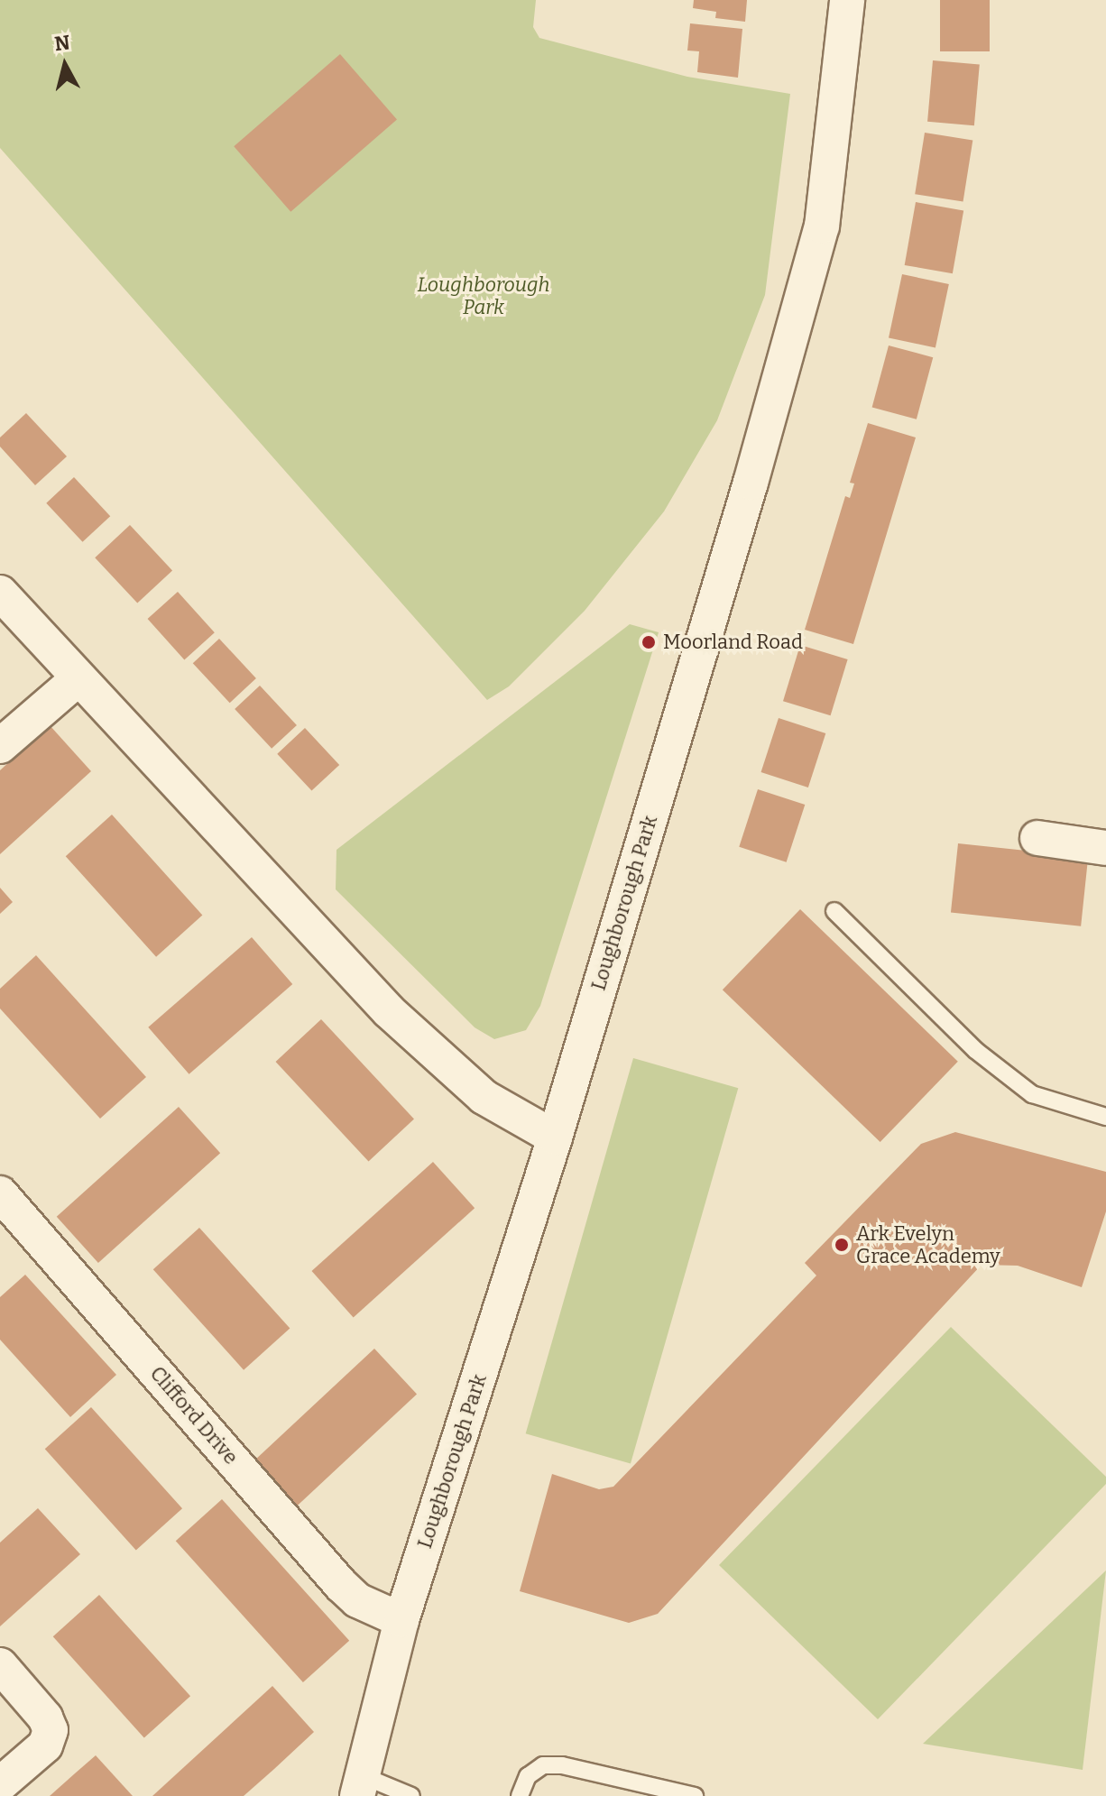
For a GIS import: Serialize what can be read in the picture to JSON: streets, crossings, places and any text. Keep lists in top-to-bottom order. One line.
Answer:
{"streets":{"street":["Loughborough Park","Clifford Drive"]},"crossings":[["Loughborough Park","Clifford Drive"]],"parks":["Loughborough Park"],"places":["Moorland Road","Ark Evelyn Grace Academy"],"north":"top"}
